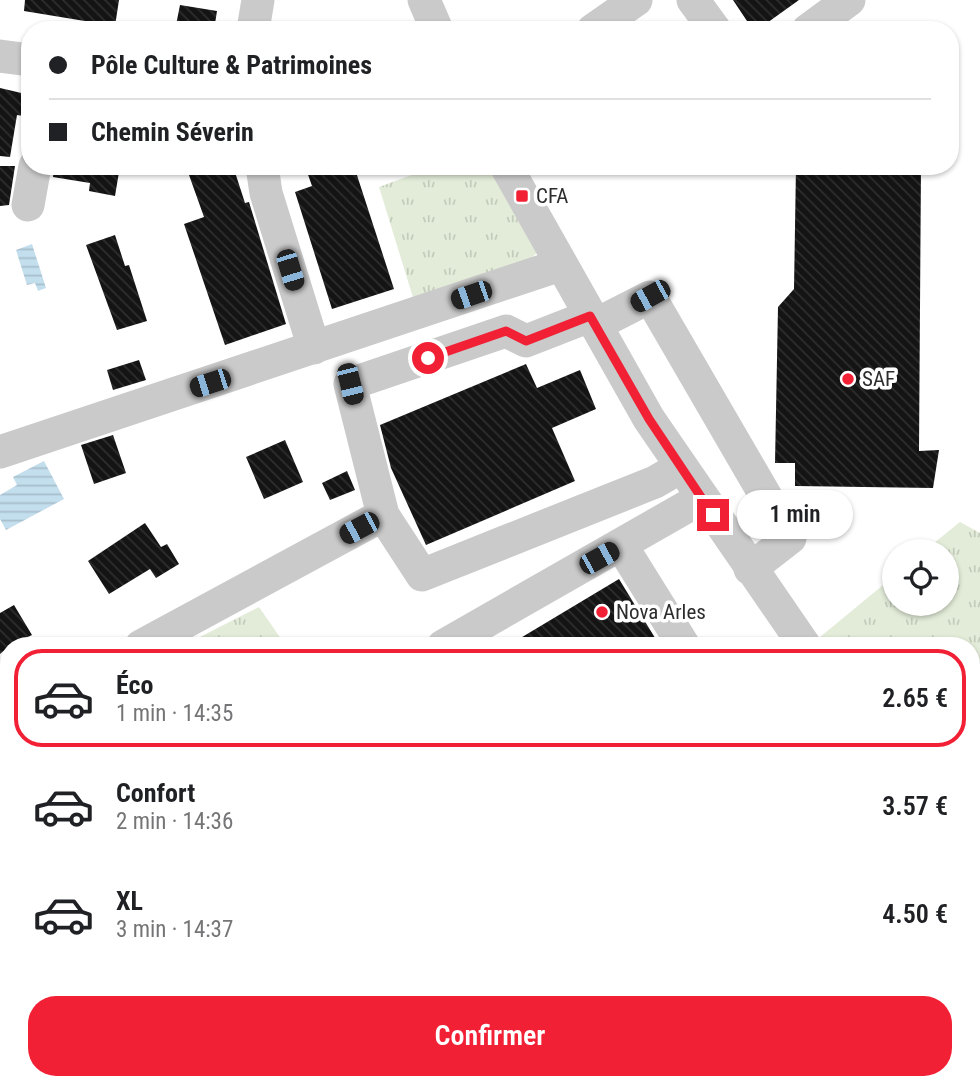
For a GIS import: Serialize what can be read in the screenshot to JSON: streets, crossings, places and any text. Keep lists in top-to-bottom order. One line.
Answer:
{"places":{"transit":["CFA"],"other":["SAF","Nova Arles"]},"page":{"banner":["Pôle Culture & Patrimoines","Chemin Séverin"],"bubble":"1 min","list":[{"name":"Éco","note":"1 min · 14:35","value":"2.65 €"},{"name":"Confort","note":"2 min · 14:36","value":"3.57 €"},{"name":"XL","note":"3 min · 14:37","value":"4.50 €"}],"buttons":"Confirmer"}}
